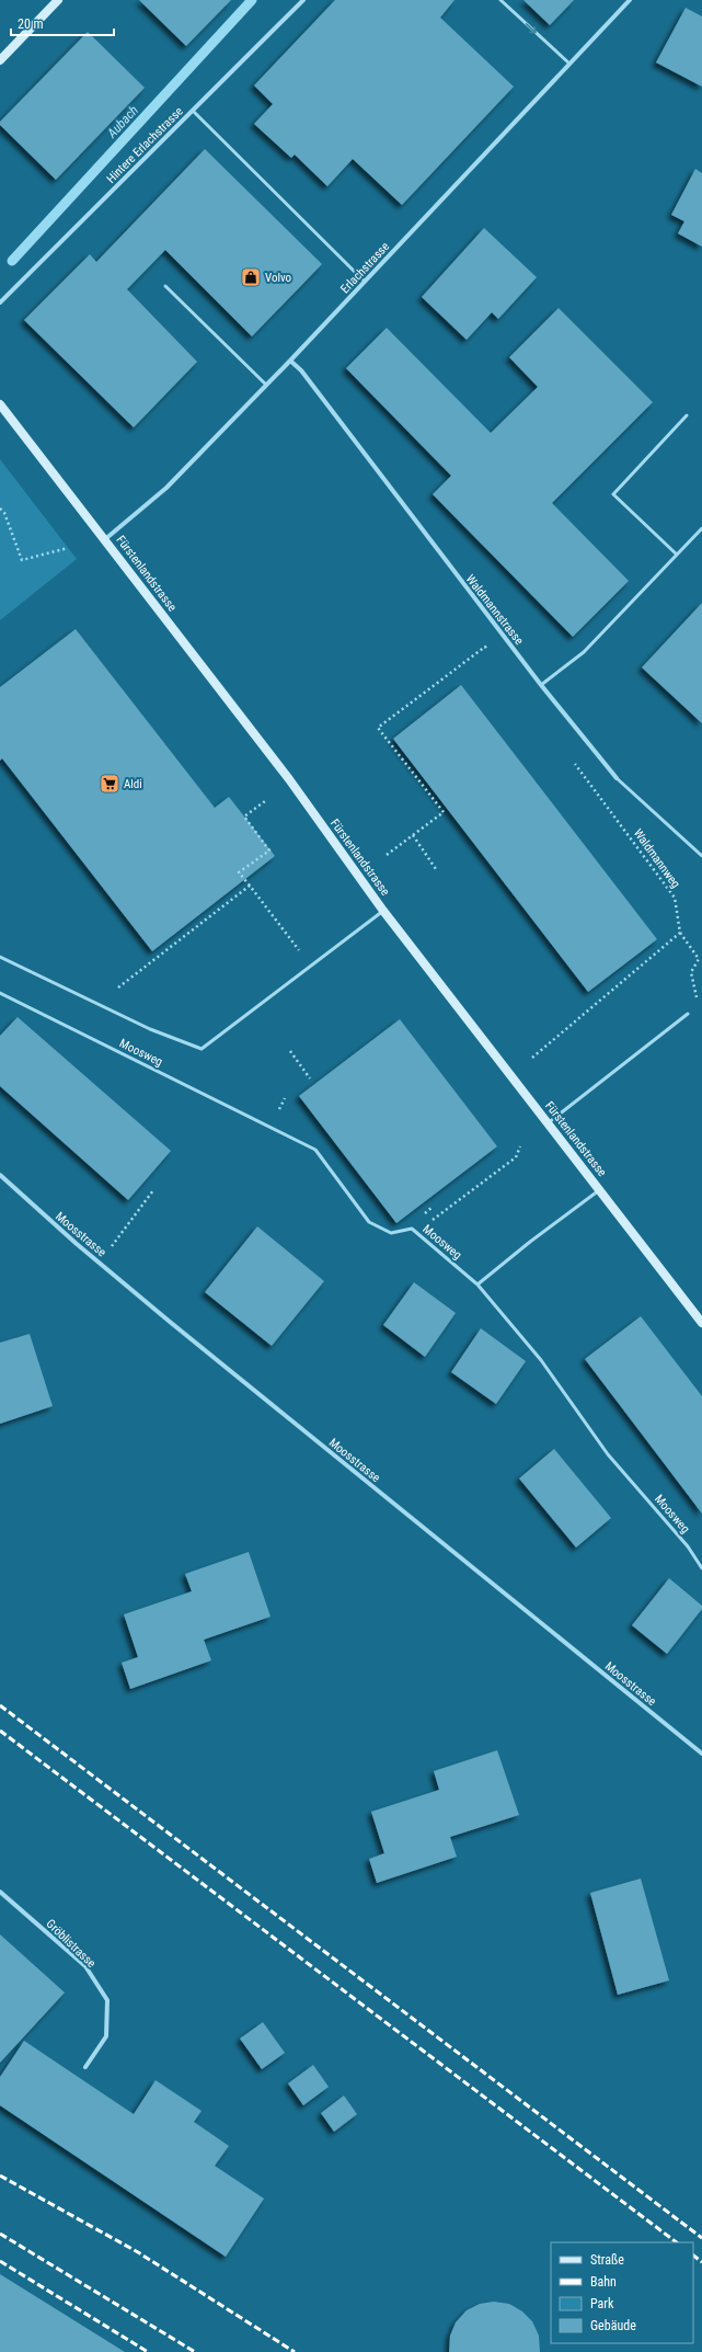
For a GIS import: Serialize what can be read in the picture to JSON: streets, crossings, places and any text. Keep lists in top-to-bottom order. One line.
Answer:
{"streets":{"main road":["Fürstenlandstrasse"],"street":["Hintere Erlachstrasse","Erlachstrasse","Waldmannstrasse","Moosstrasse","Gröblistrasse"],"lane":["Moosweg"],"path":["Waldmannweg"]},"crossings":[["Erlachstrasse","Fürstenlandstrasse"],["Erlachstrasse","Waldmannstrasse"]],"water":["Aubach"],"places":{"shop":["Volvo"],"supermarket":["Aldi"]},"legend":["Straße","Bahn","Park","Gebäude"],"scale_bar":"20 m"}
